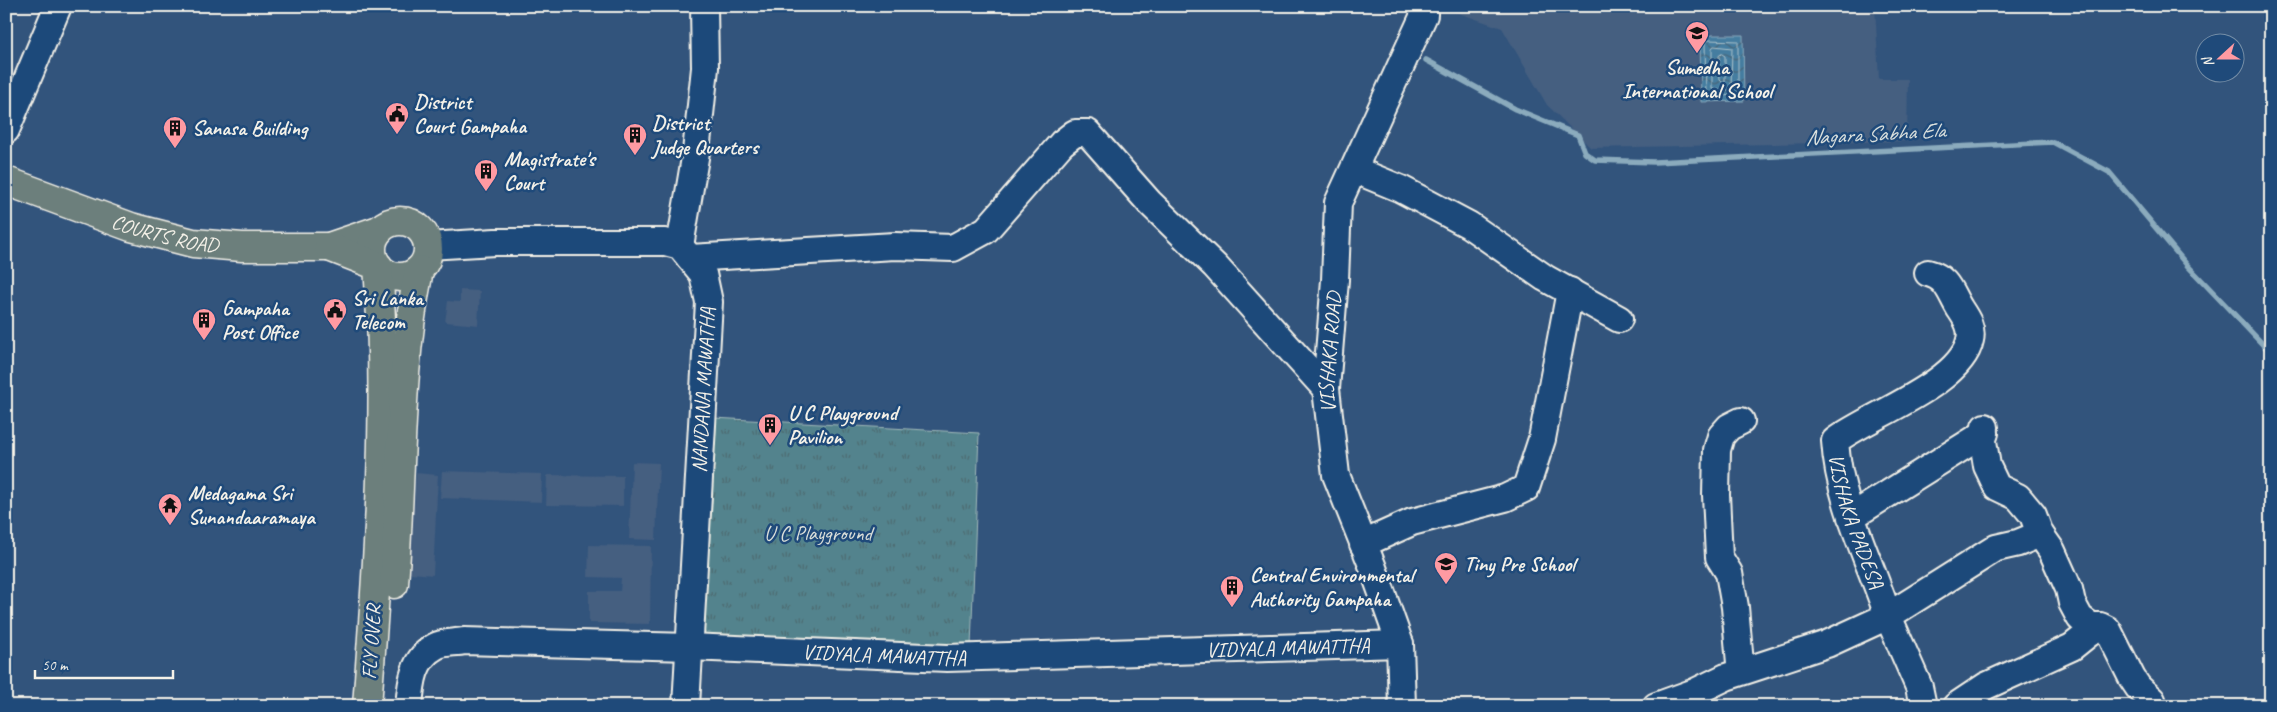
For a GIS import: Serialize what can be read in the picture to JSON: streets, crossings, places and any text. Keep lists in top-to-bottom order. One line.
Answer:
{"streets":{"main road":["COURTS ROAD","FLY OVER"],"street":["VISHAKA ROAD","NANDANA MAWATHA","VISHAKA PADESA","VIDYALA MAWATTHA"]},"crossings":[["VISHAKA ROAD","VIDYALA MAWATTHA"],["NANDANA MAWATHA","VIDYALA MAWATTHA"]],"water":["Nagara Sabha Ela"],"parks":["U C Playground"],"places":{"school or university":["Sumedha International School","Tiny Pre School"],"public building":["District Court Gampaha","Sri Lanka Telecom"],"building":["Sanasa Building","District Judge Quarters","Magistrate's Court","Gampaha Post Office","U C Playground Pavilion","Central Environmental Authority Gampaha"],"temple":["Medagama Sri Sunandaaramaya"]},"scale_bar":"50 m","north":"left"}
